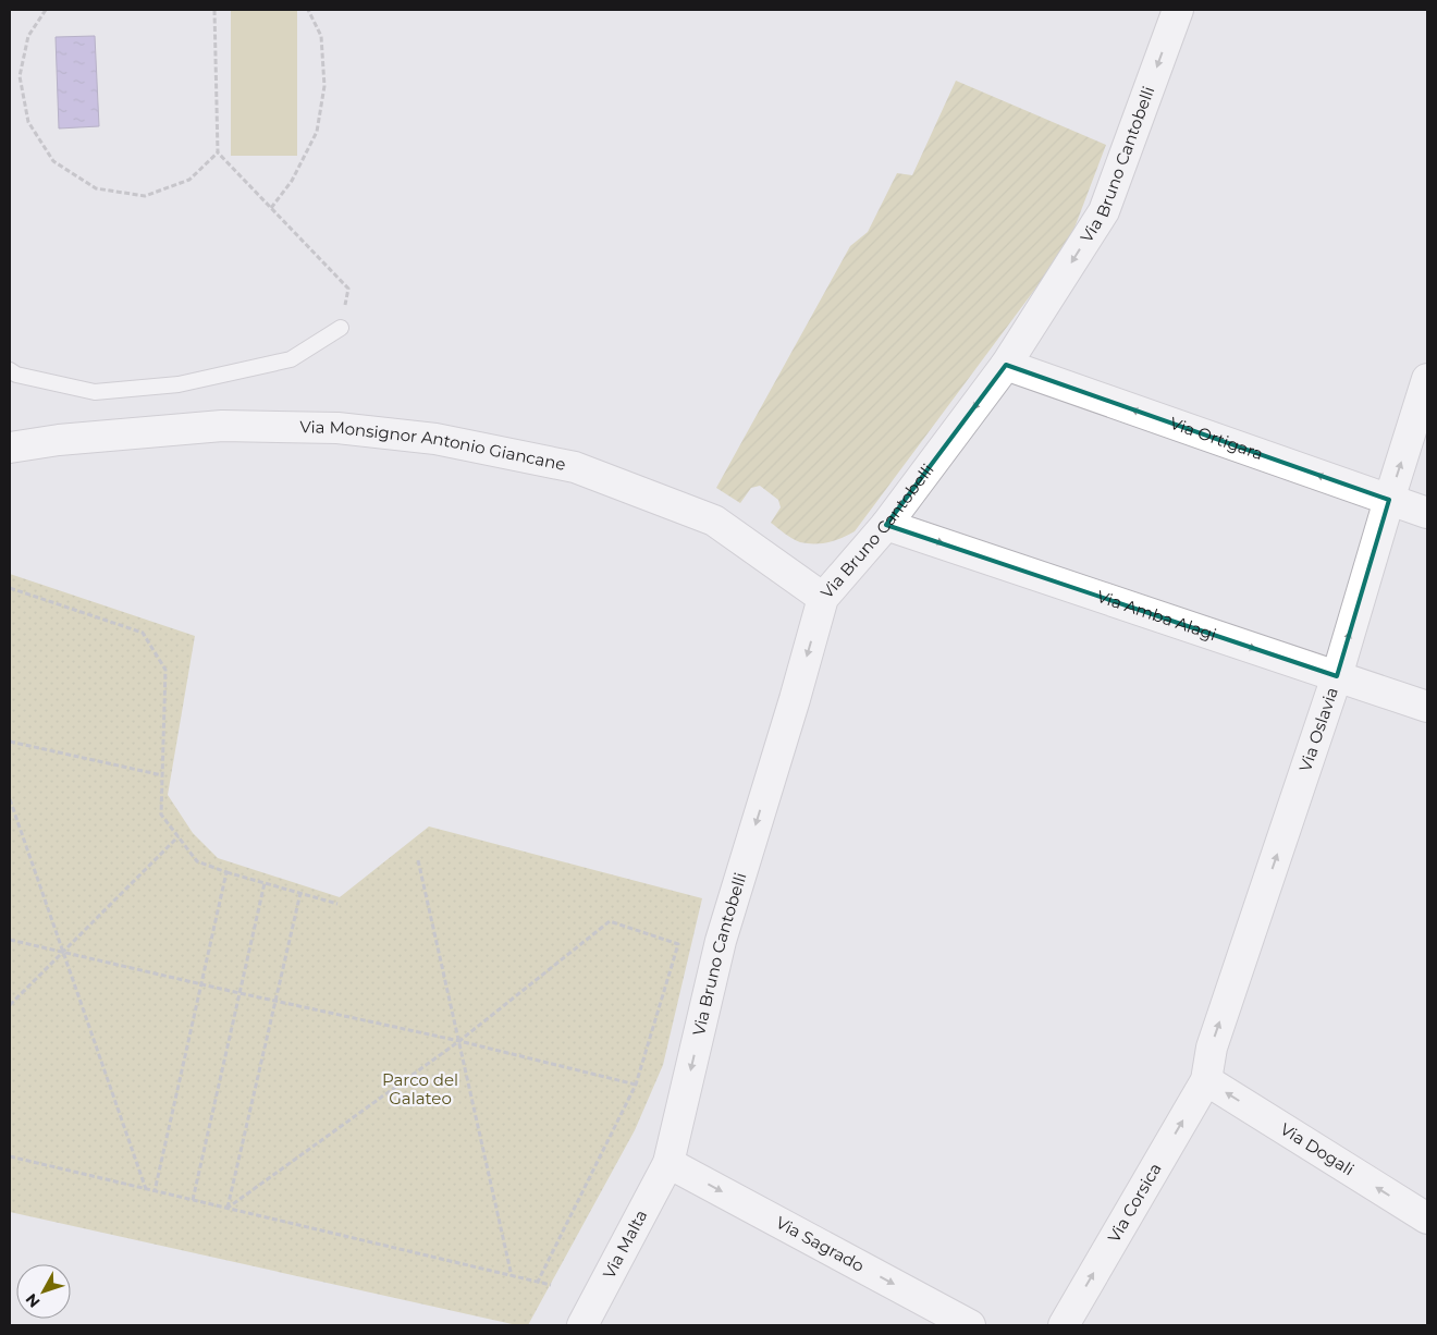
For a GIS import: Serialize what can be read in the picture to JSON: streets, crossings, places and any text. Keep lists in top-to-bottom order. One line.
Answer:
{"streets":{"street":["Via Bruno Cantobelli","Via Ortigara","Via Monsignor Antonio Giancane","Via Amba Alagi","Via Oslavia","Via Dogali","Via Corsica","Via Malta","Via Sagrado"]},"crossings":[["Via Bruno Cantobelli","Via Ortigara"],["Via Bruno Cantobelli","Via Monsignor Antonio Giancane"],["Via Bruno Cantobelli","Via Amba Alagi"],["Via Bruno Cantobelli","Via Malta"],["Via Bruno Cantobelli","Via Sagrado"],["Via Ortigara","Via Oslavia"],["Via Amba Alagi","Via Oslavia"],["Via Oslavia","Via Dogali"],["Via Oslavia","Via Corsica"],["Via Dogali","Via Corsica"],["Via Malta","Via Sagrado"]],"one_way":["Via Bruno Cantobelli","Via Ortigara","Via Amba Alagi","Via Oslavia","Via Dogali","Via Corsica","Via Sagrado"],"parks":["Parco del Galateo"],"north":"bottom left"}
